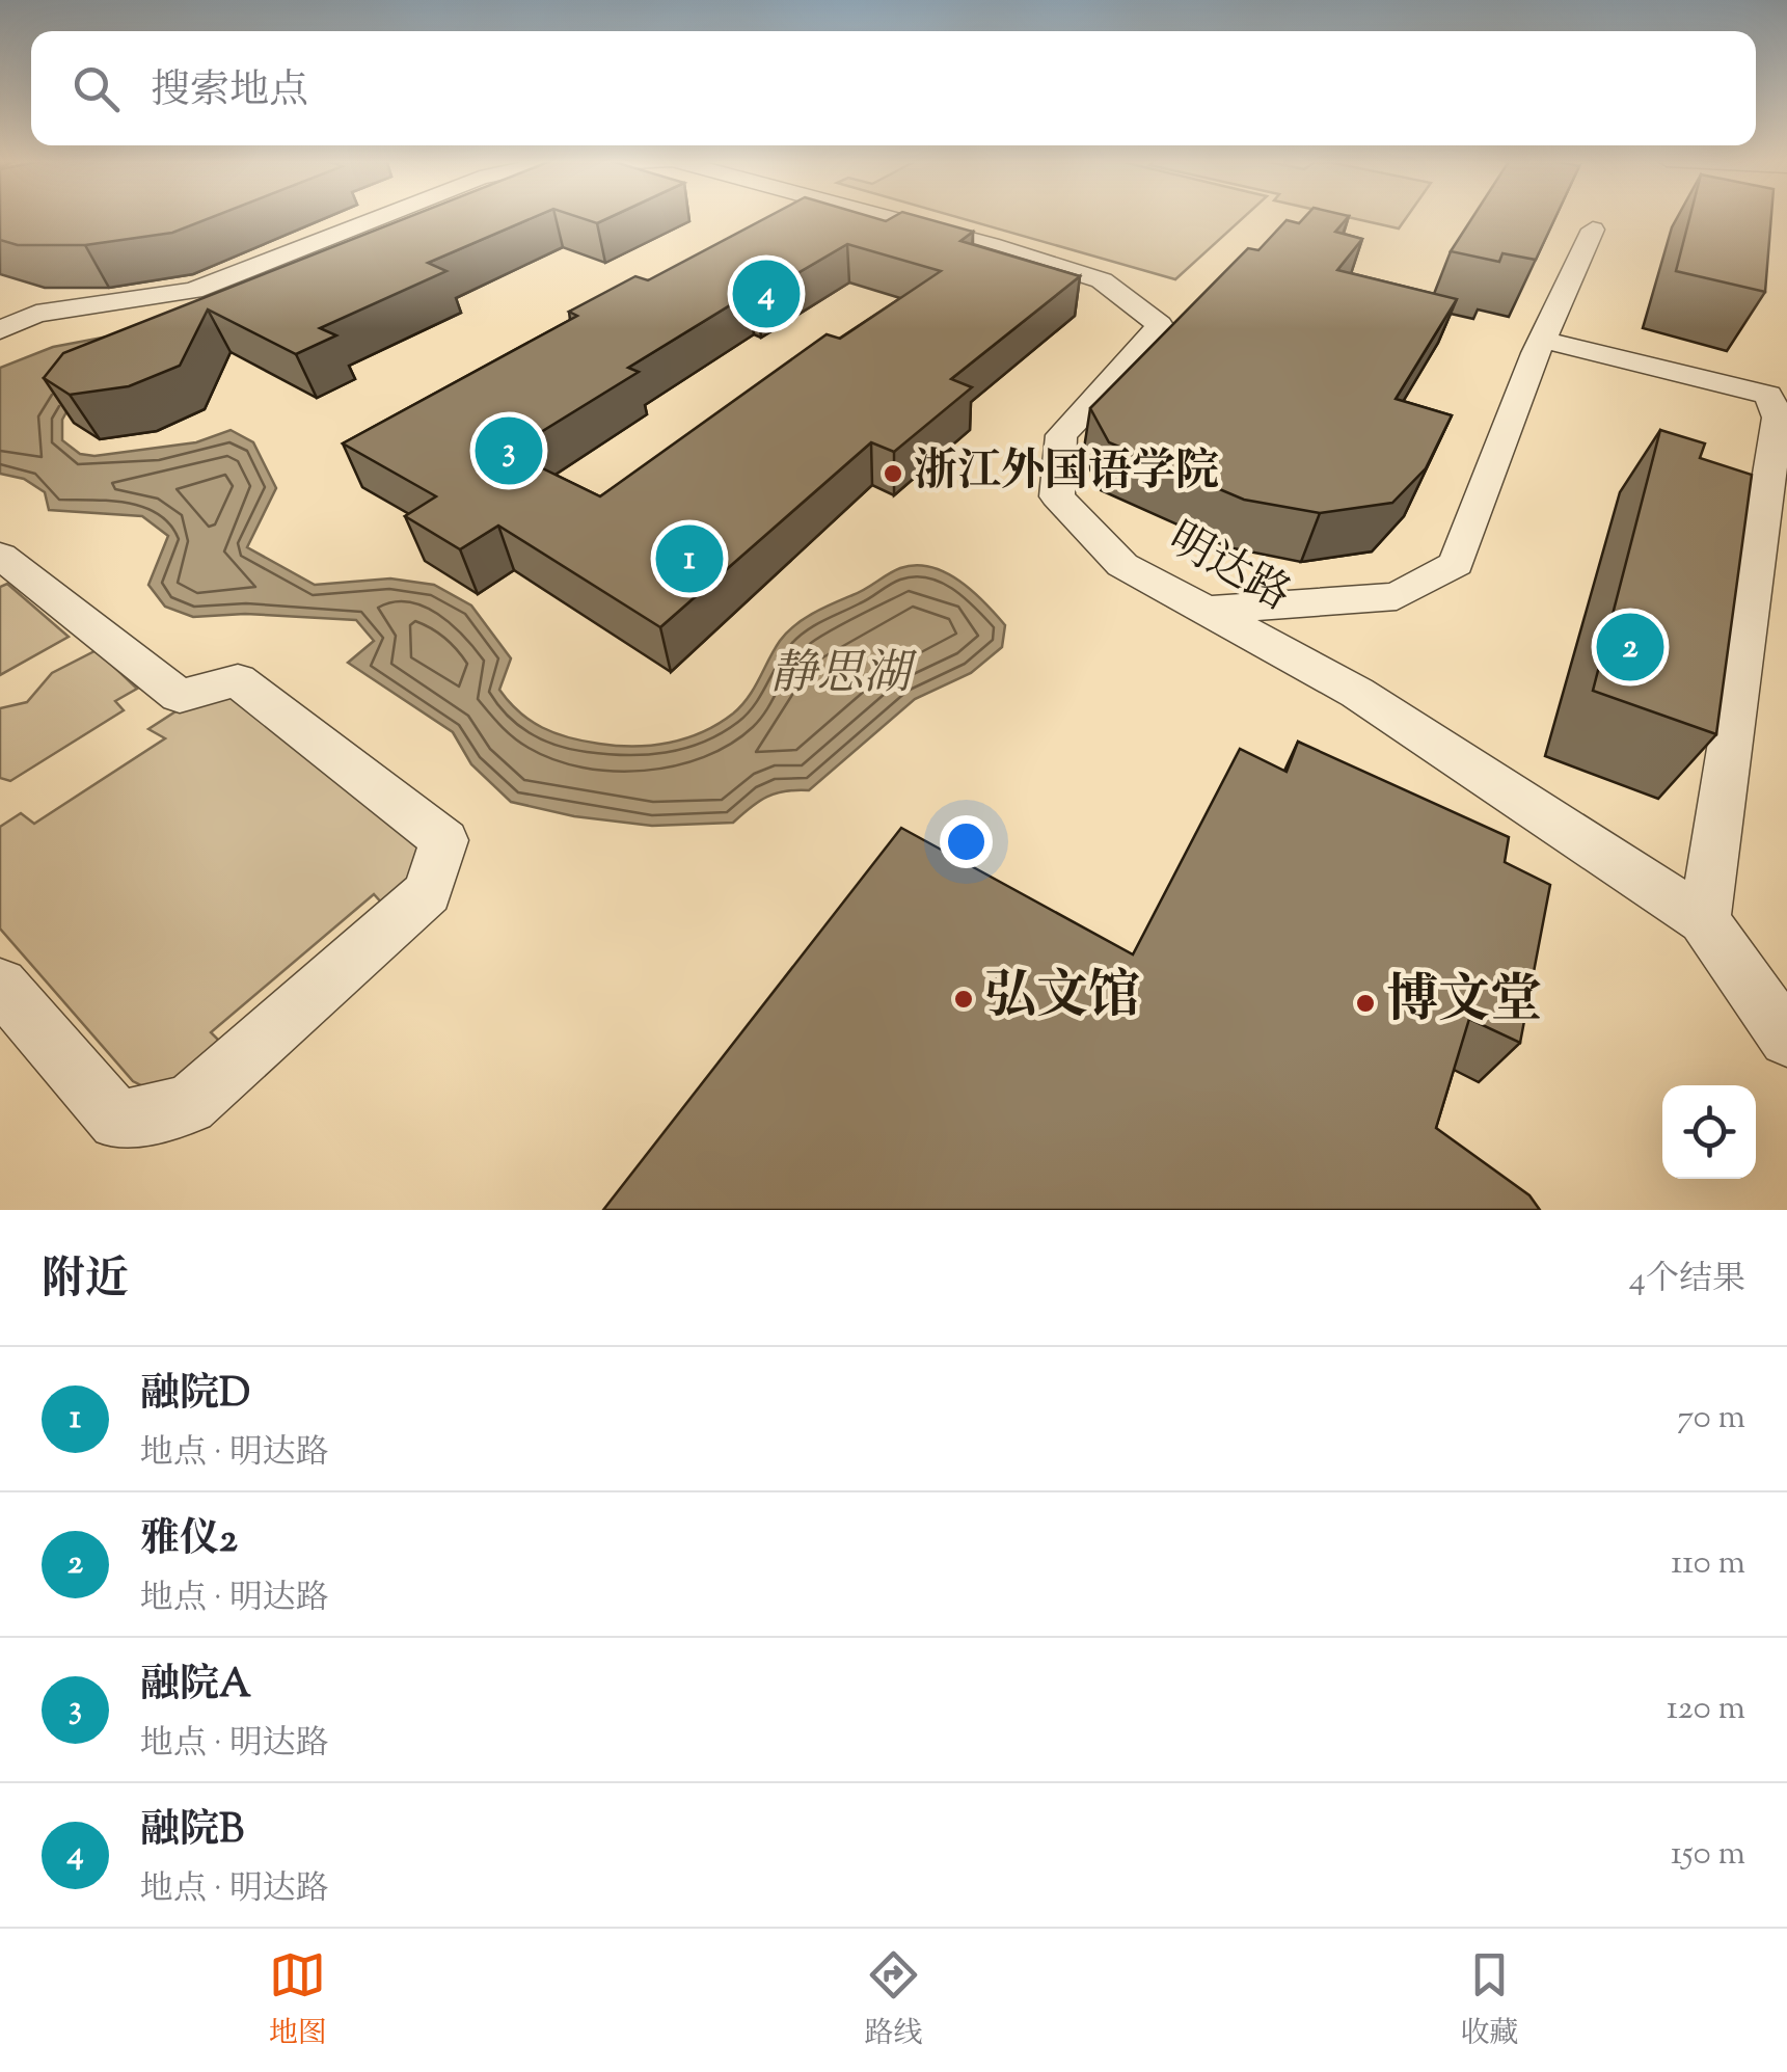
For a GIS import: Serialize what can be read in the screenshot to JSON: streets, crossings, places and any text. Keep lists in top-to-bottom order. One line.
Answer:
{"streets":{"street":["明达路"]},"water":["静思湖"],"places":["浙江外国语学院","弘文馆","博文堂"],"page":{"search":"搜索地点","pins":["4","3","1","2"],"heading":["附近","4个结果"],"list":[{"mark":"1","name":"融院D","note":"地点 · 明达路","value":"70 m"},{"mark":"2","name":"雅仪2","note":"地点 · 明达路","value":"110 m"},{"mark":"3","name":"融院A","note":"地点 · 明达路","value":"120 m"},{"mark":"4","name":"融院B","note":"地点 · 明达路","value":"150 m"}],"nav":["地图","路线","收藏"]}}
